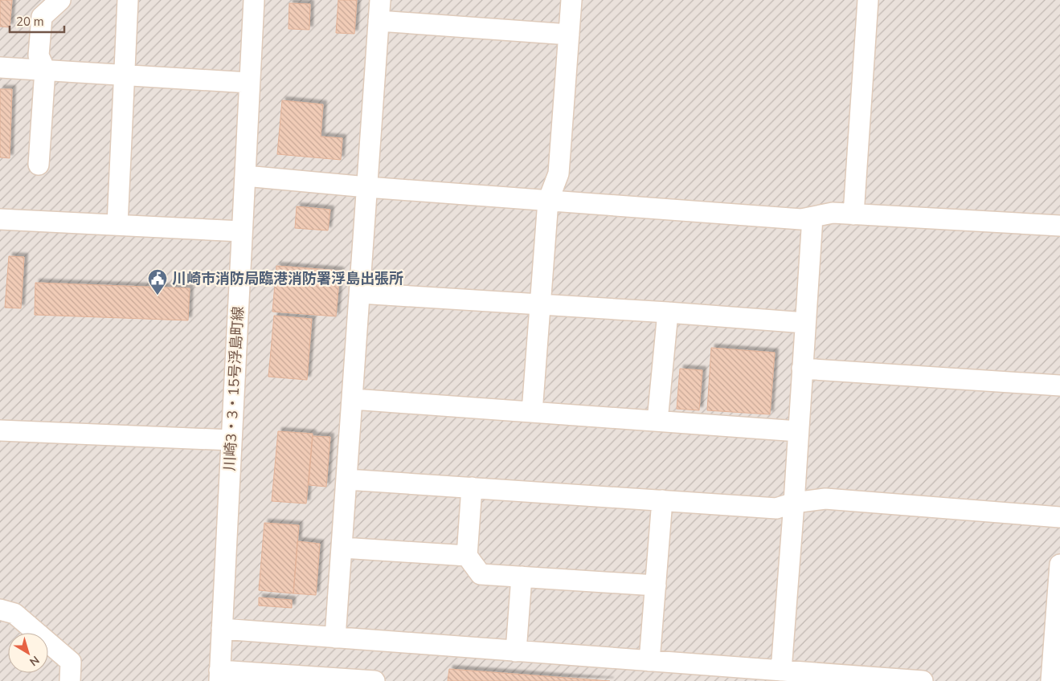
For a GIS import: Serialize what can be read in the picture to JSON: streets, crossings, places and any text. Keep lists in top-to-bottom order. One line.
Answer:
{"streets":{"street":["川崎3・3・15号浮島町線"]},"places":{"public building":["川崎市消防局臨港消防署浮島出張所"]},"scale_bar":"20 m","north":"bottom right"}
